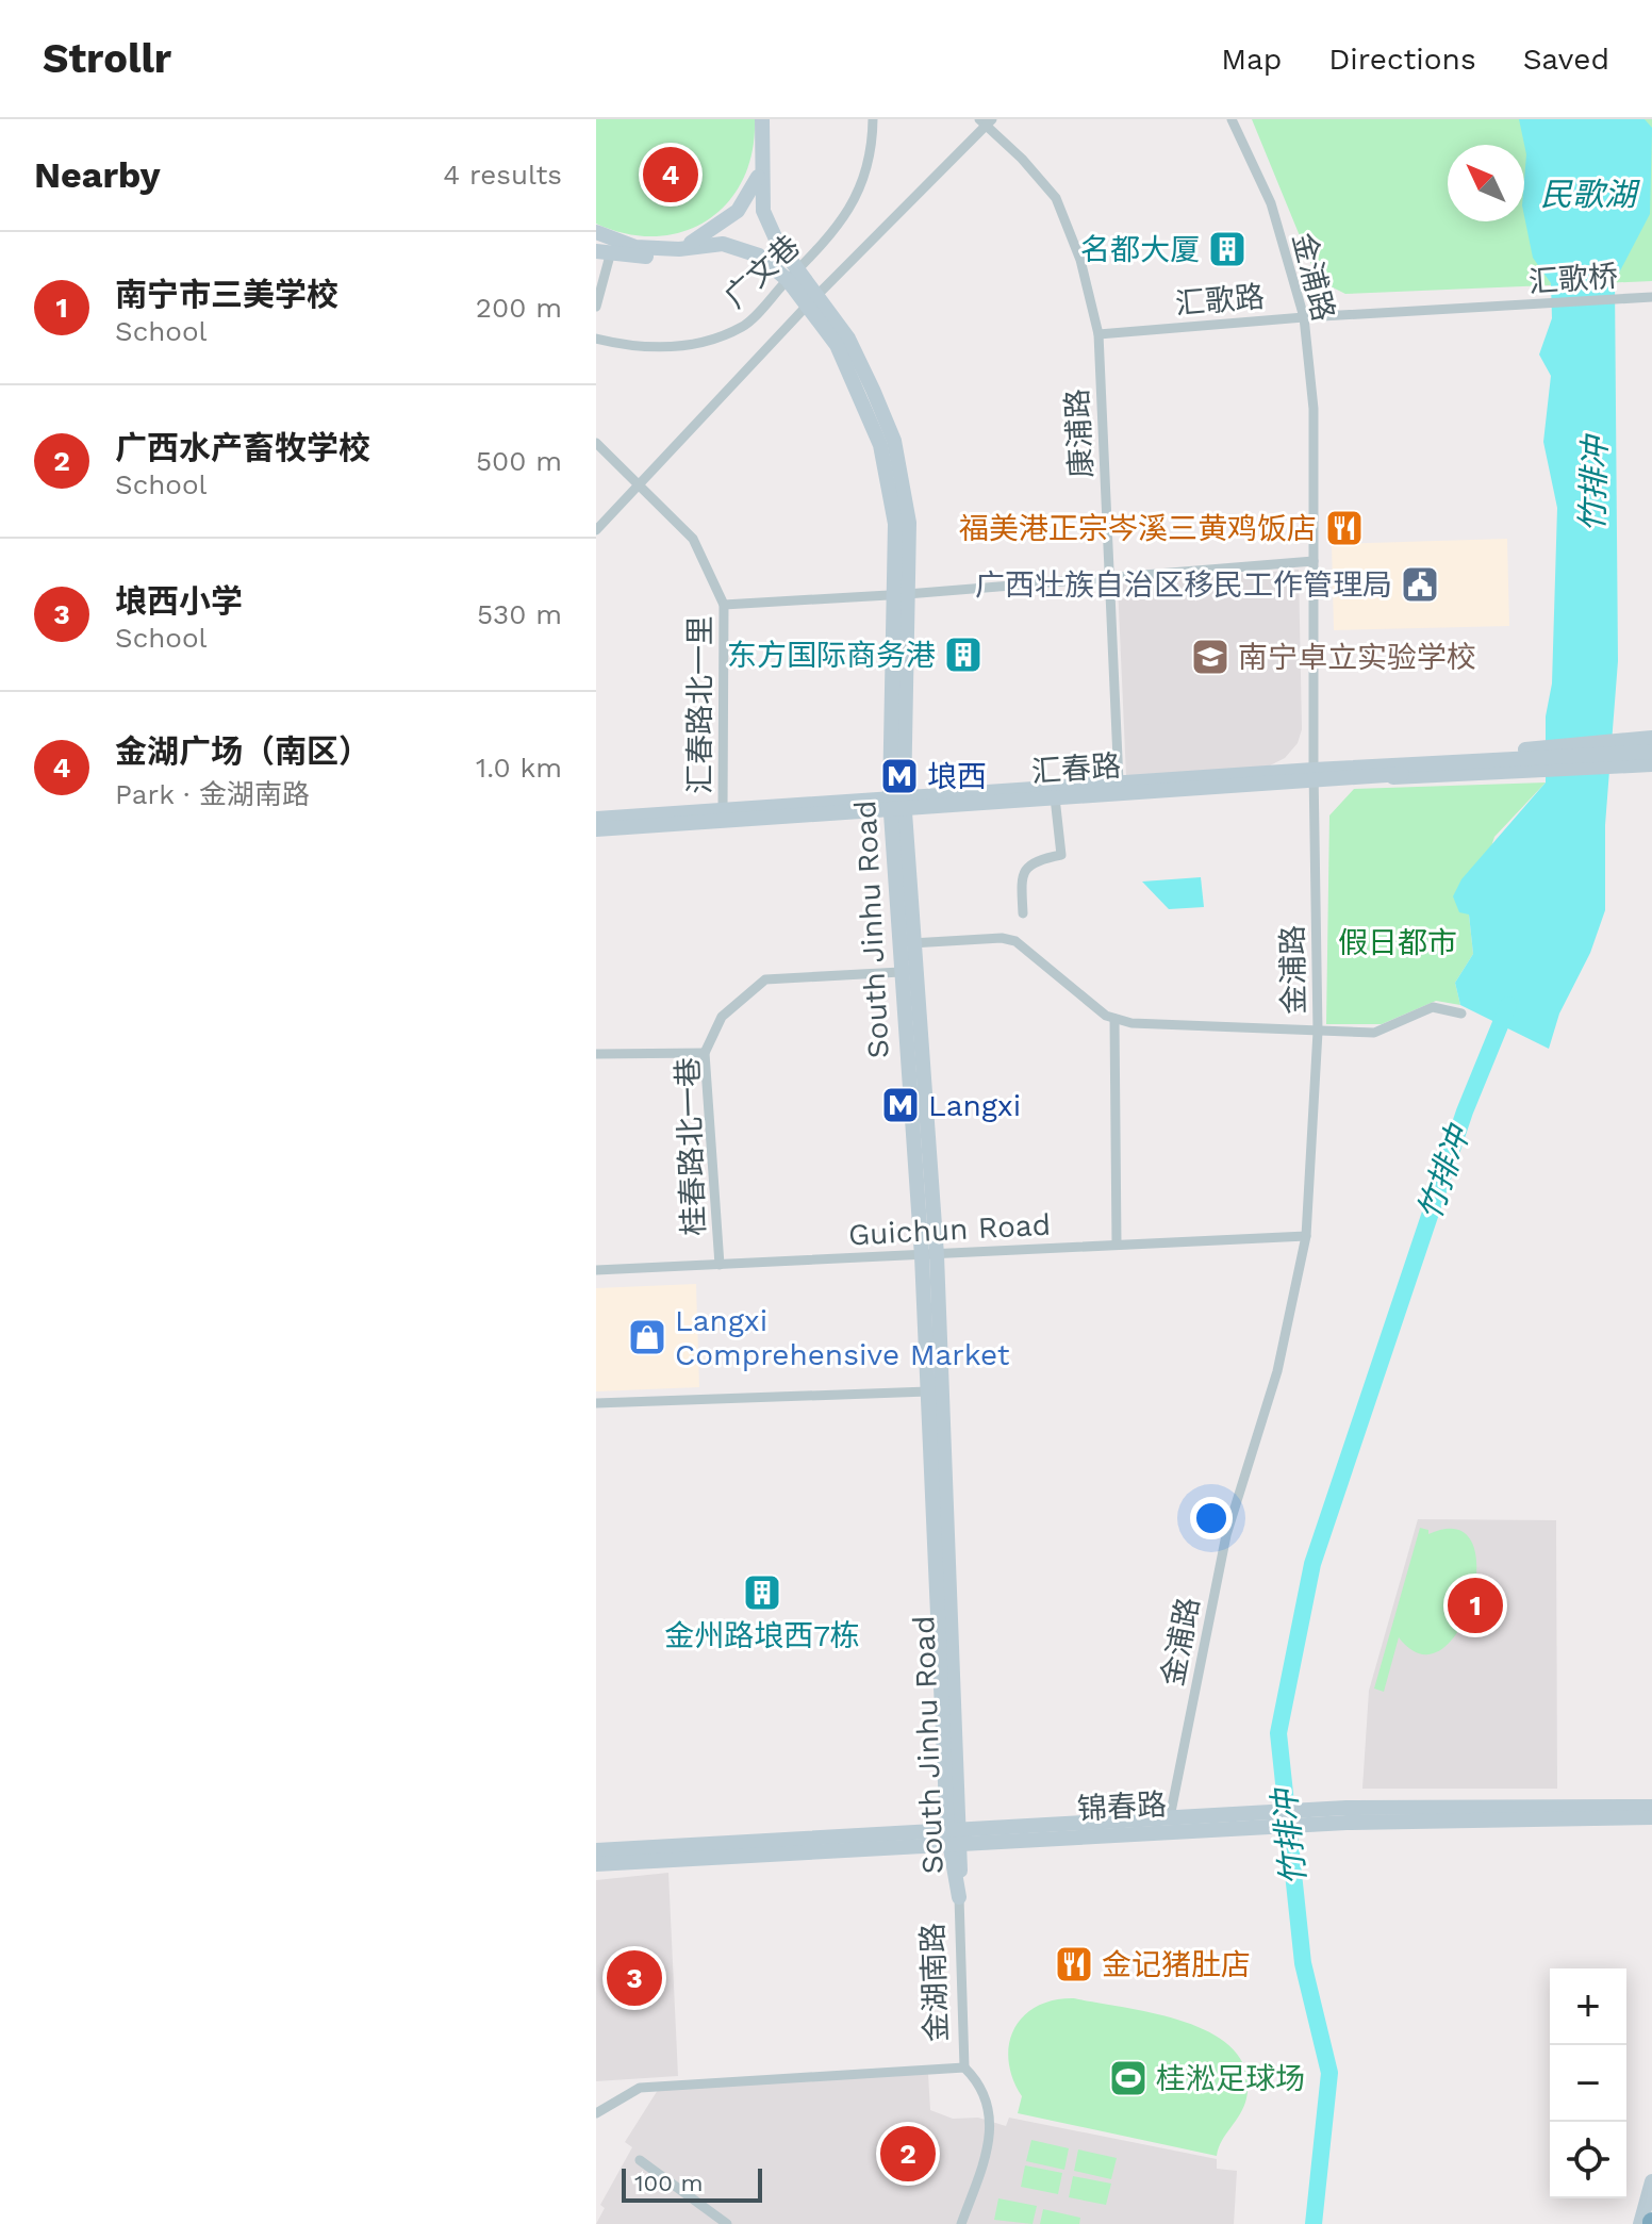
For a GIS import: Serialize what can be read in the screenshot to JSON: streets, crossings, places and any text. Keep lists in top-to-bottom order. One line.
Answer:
{"streets":{"main road":["汇春路","South Jinhu Road","锦春路"],"street":["广文巷","金浦路","汇歌桥","汇歌路","康浦路","汇春路北一里","桂春路北一巷","Guichun Road","金湖南路"]},"crossings":[["广文巷","South Jinhu Road"],["金浦路","汇歌路"],["金浦路","汇春路"],["金浦路","Guichun Road"],["金浦路","锦春路"],["汇歌桥","汇歌路"],["汇歌路","康浦路"],["康浦路","汇春路"],["汇春路北一里","汇春路"],["汇春路","South Jinhu Road"],["South Jinhu Road","桂春路北一巷"],["South Jinhu Road","Guichun Road"],["South Jinhu Road","锦春路"],["South Jinhu Road","金湖南路"],["桂春路北一巷","Guichun Road"]],"water":["民歌湖","竹排冲"],"parks":["假日都市"],"places":{"building":["名都大厦","东方国际商务港","金州路埌西7栋"],"restaurant":["福美港正宗岑溪三黄鸡饭店","金记猪肚店"],"public building":["广西壮族自治区移民工作管理局"],"school or university":["南宁卓立实验学校"],"metro station":["埌西","Langxi"],"shop":["Langxi Comprehensive Market"],"sports":["桂淞足球场"]},"scale_bar":"100 m","north":"top left","page":{"header":"Strollr","nav":["Map","Directions","Saved"],"heading":["Nearby","4 results"],"pins":["4","1","3","2"],"list":[{"mark":"1","name":"南宁市三美学校","note":"School","value":"200 m"},{"mark":"2","name":"广西水产畜牧学校","note":"School","value":"500 m"},{"mark":"3","name":"埌西小学","note":"School","value":"530 m"},{"mark":"4","name":"金湖广场（南区）","note":"Park · 金湖南路","value":"1.0 km"}],"map_buttons":["+","−"],"scale":"100 m"}}
